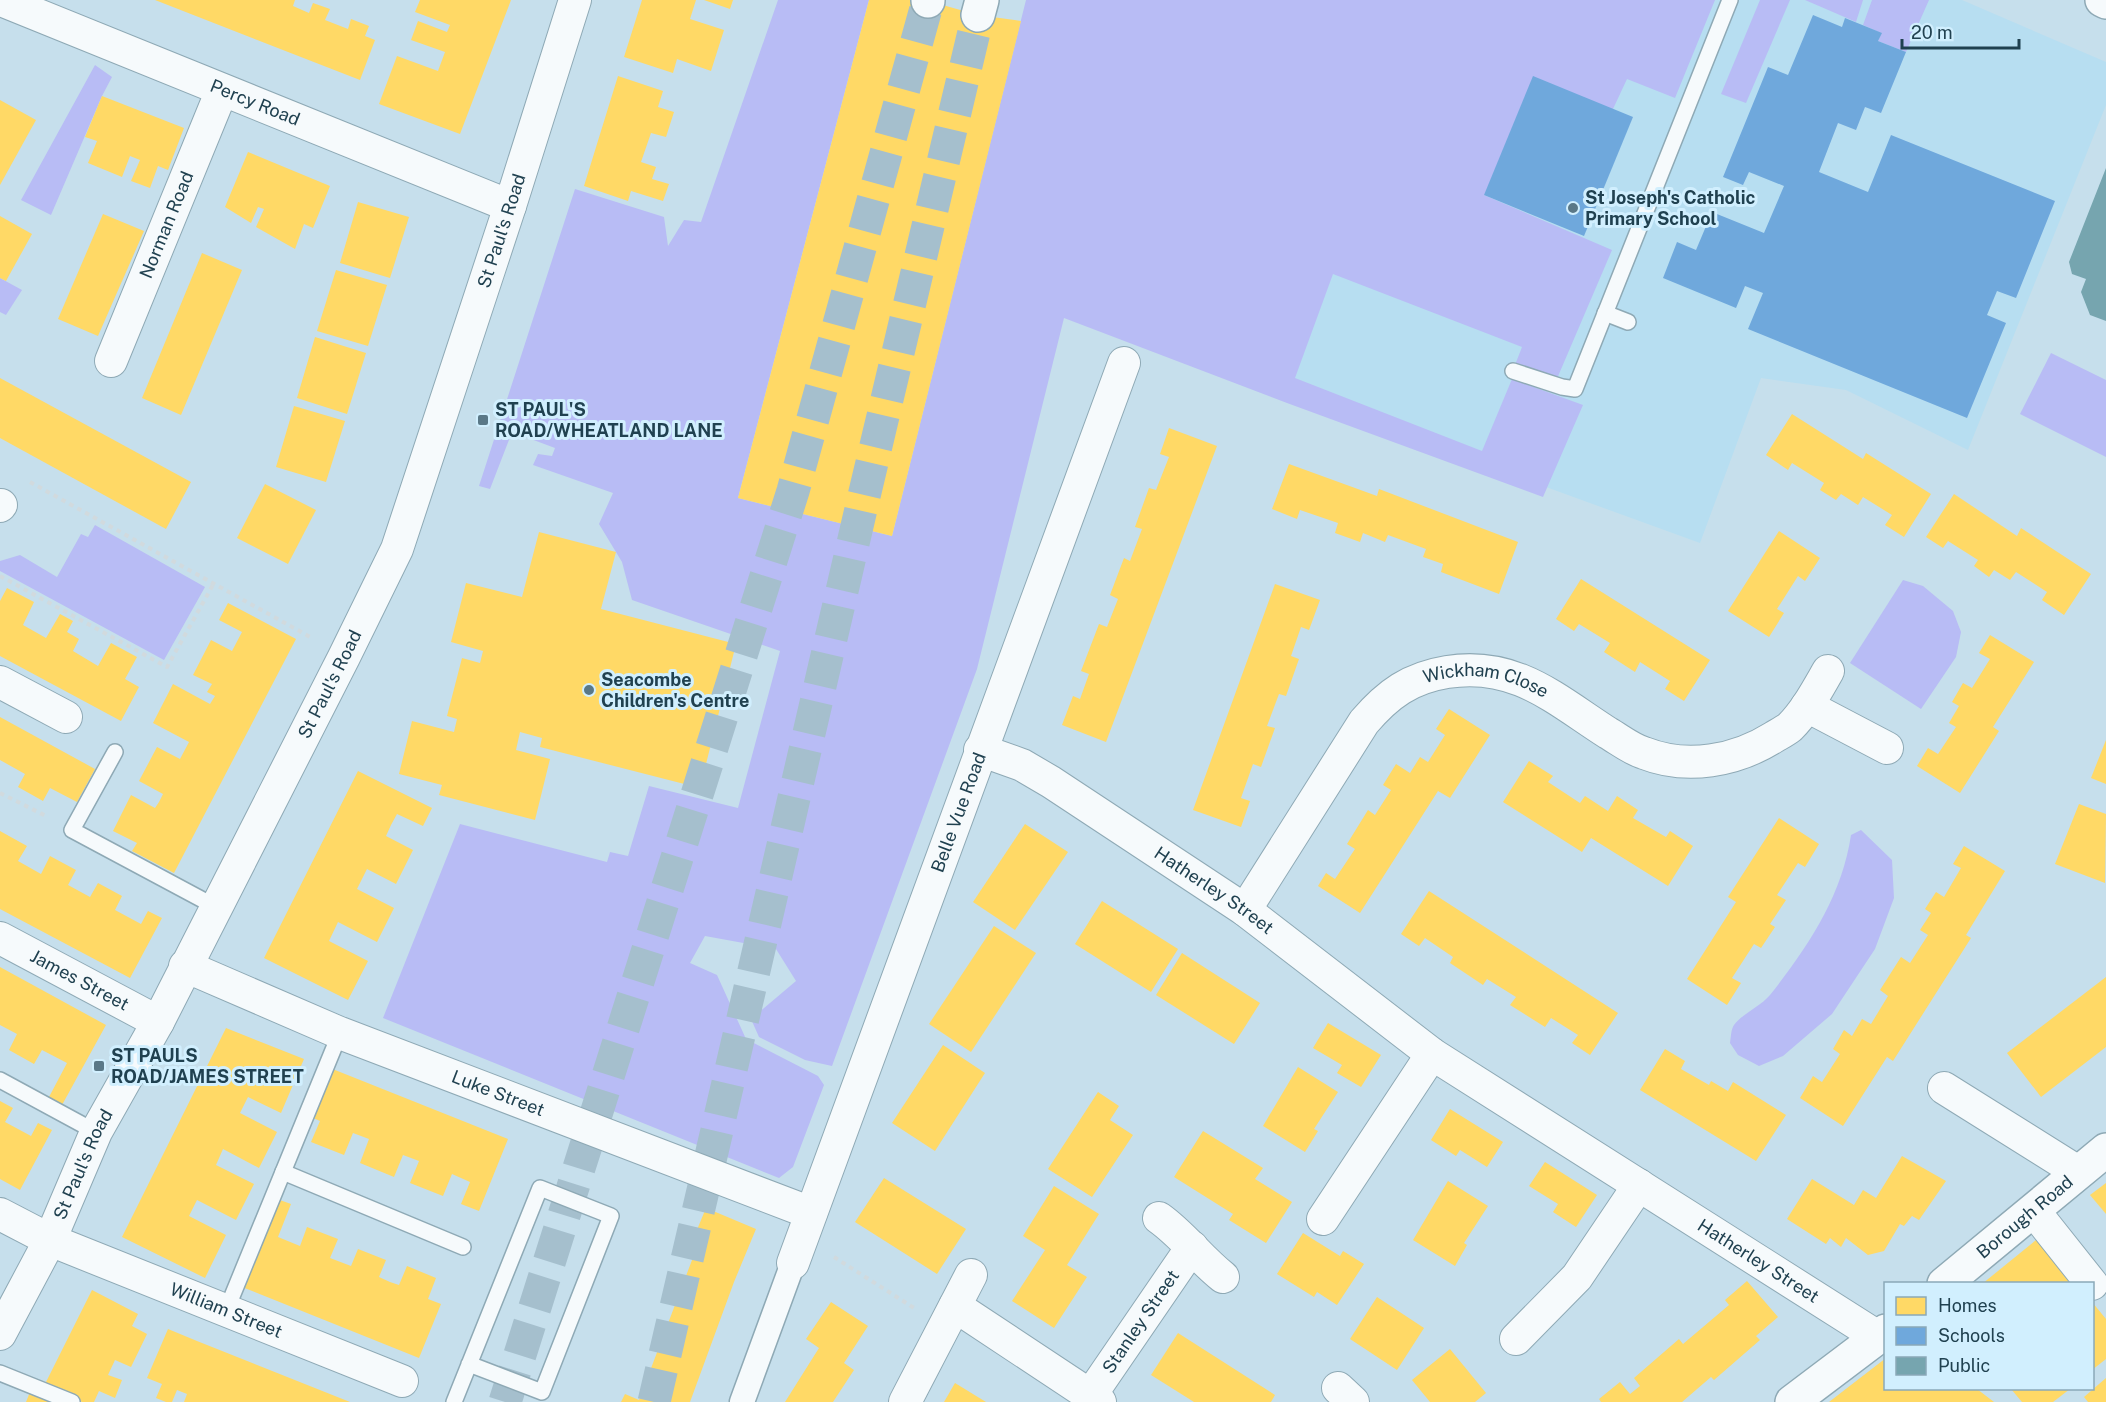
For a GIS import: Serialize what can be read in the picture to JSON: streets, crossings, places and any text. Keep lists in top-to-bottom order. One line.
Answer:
{"streets":{"main road":["Borough Road"],"street":["Percy Road","Norman Road","St Paul's Road","Wickham Close","Belle Vue Road","Hatherley Street","James Street","Luke Street","William Street","Stanley Street"]},"crossings":[["Percy Road","Norman Road"],["Percy Road","St Paul's Road"],["St Paul's Road","James Street"],["St Paul's Road","Luke Street"],["St Paul's Road","William Street"],["Wickham Close","Hatherley Street"],["Belle Vue Road","Hatherley Street"],["Belle Vue Road","Luke Street"]],"places":{"other":["St Joseph's Catholic Primary School","Seacombe Children's Centre"],"transit":["ST PAUL'S ROAD/WHEATLAND LANE","ST PAULS ROAD/JAMES STREET"]},"legend":["Homes","Schools","Public"],"scale_bar":"20 m"}
